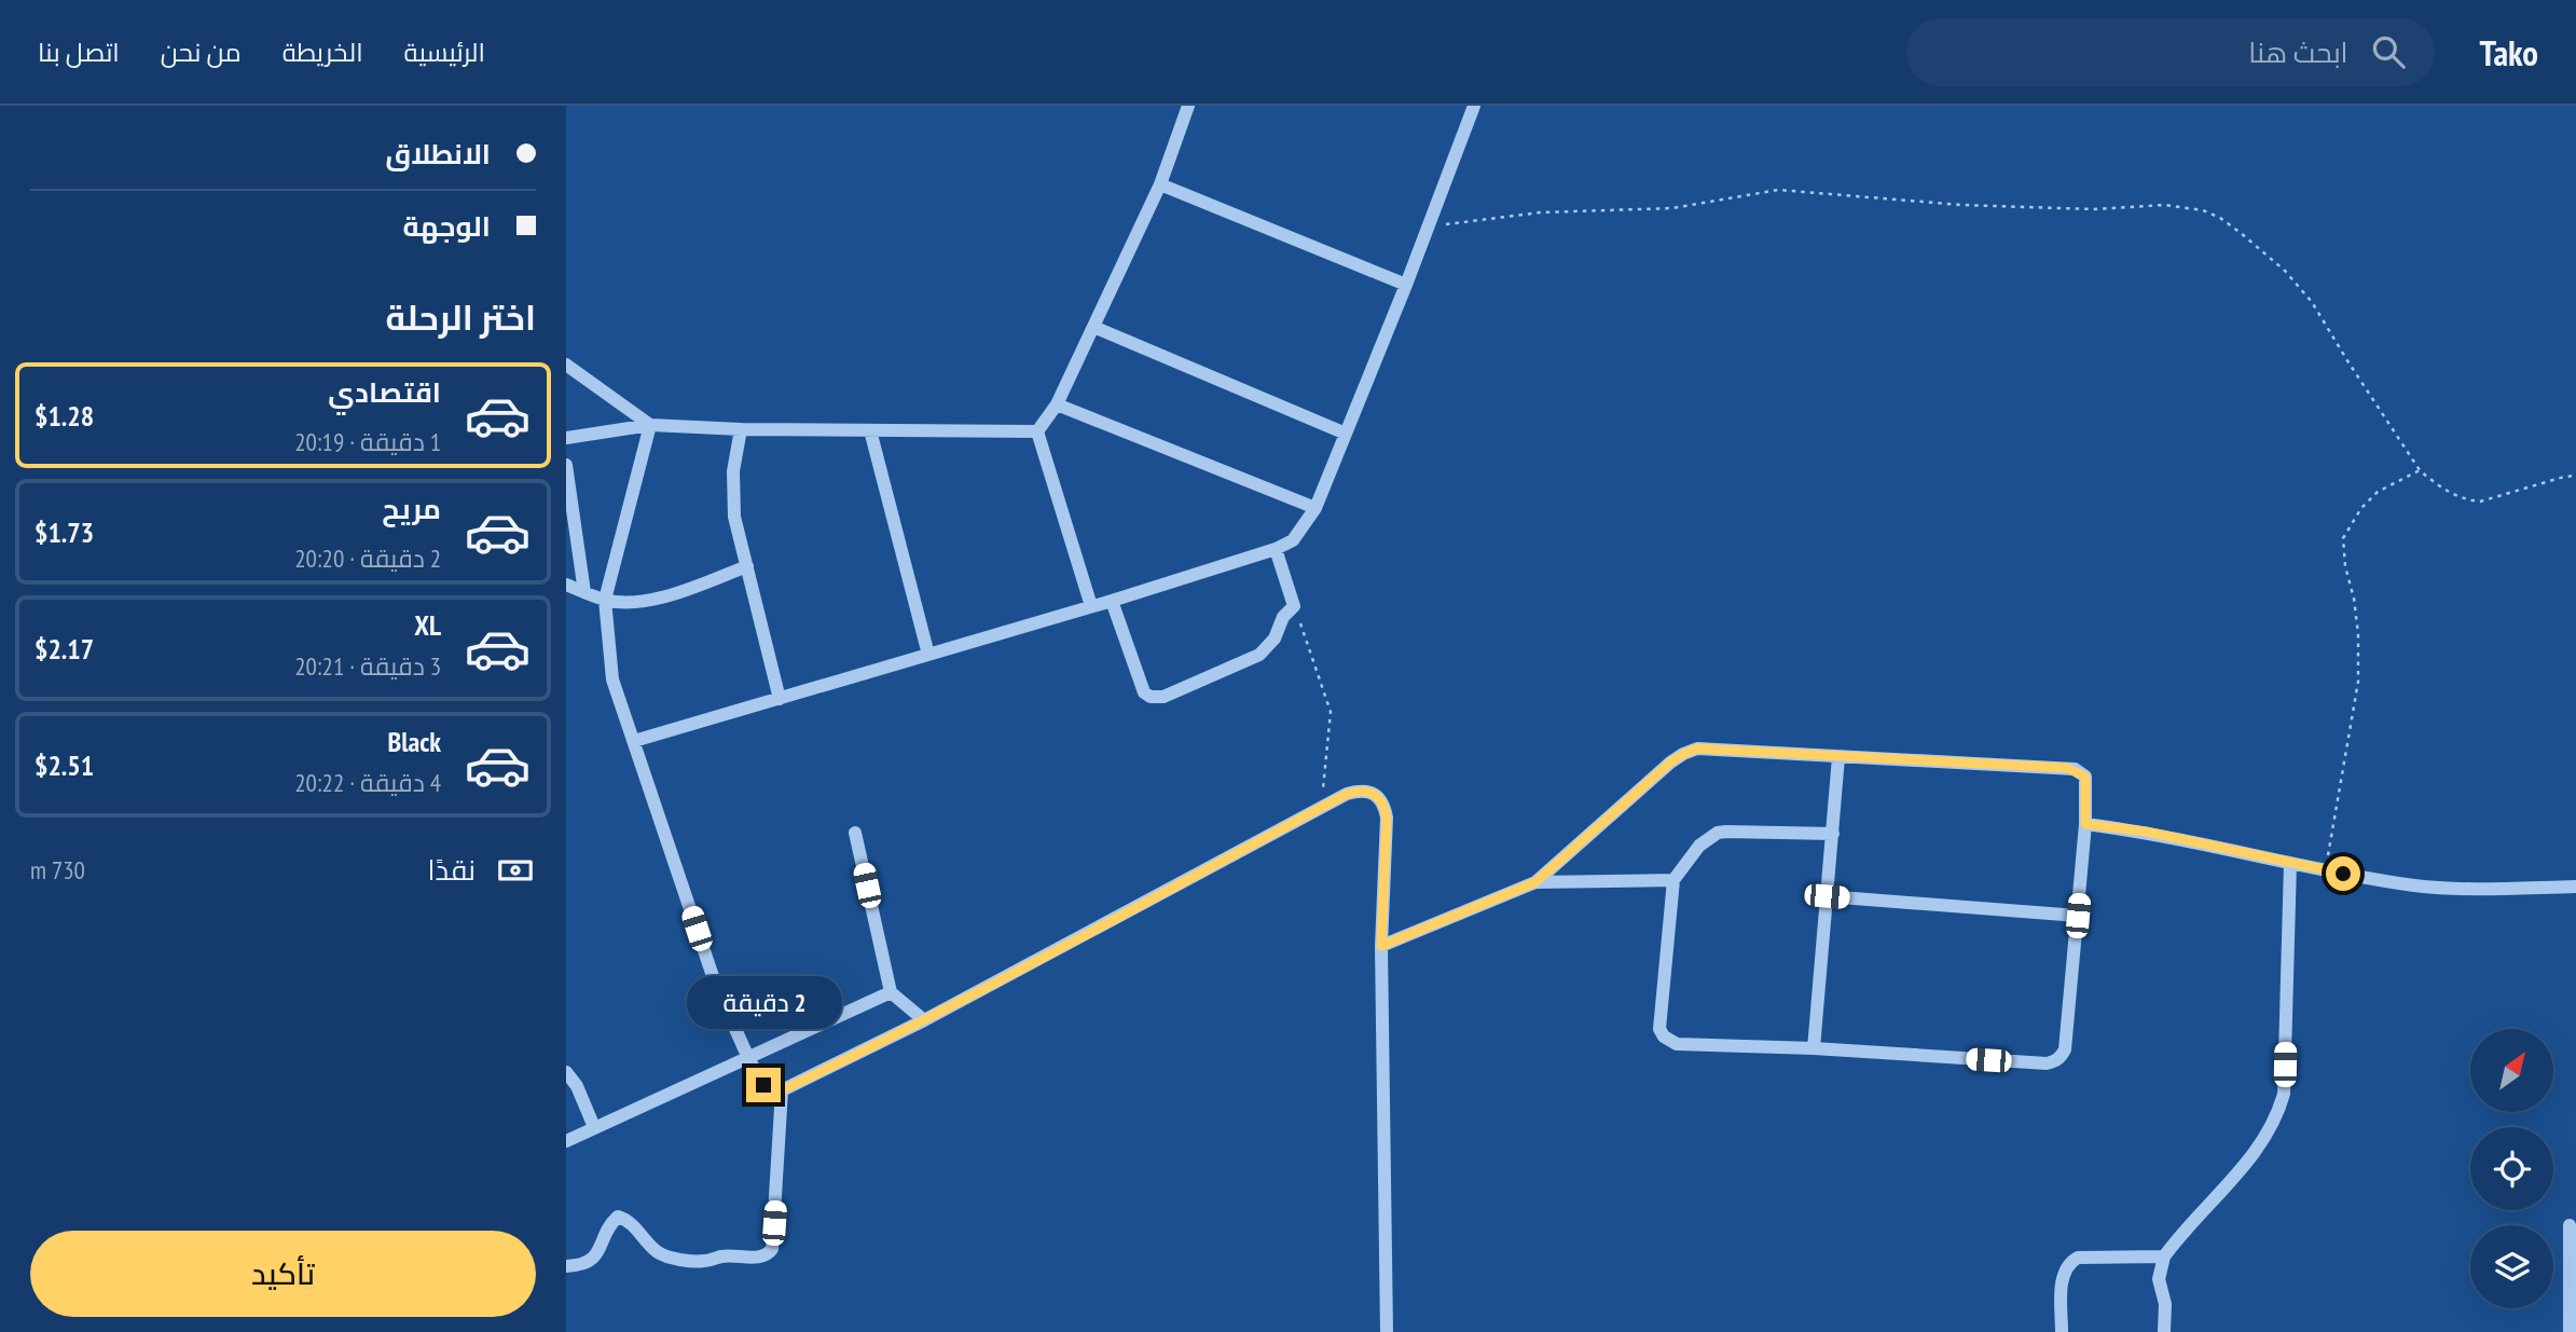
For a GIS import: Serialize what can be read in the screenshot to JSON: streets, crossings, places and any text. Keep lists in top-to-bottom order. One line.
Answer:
{"north":"top right","page":{"header":"Tako","search":"ابحث هنا","nav":["الرئيسية","الخريطة","من نحن","اتصل بنا"],"banner":["الانطلاق","الوجهة"],"heading":"اختر الرحلة","list":[{"name":"اقتصادي","note":"1 دقيقة · 20:19","value":"$1.28"},{"name":"مريح","note":"2 دقيقة · 20:20","value":"$1.73"},{"name":"XL","note":"3 دقيقة · 20:21","value":"$2.17"},{"name":"Black","note":"4 دقيقة · 20:22","value":"$2.51"}],"pay":["نقدًا","730 m"],"bubble":"2 دقيقة","buttons":"تأكيد"}}
